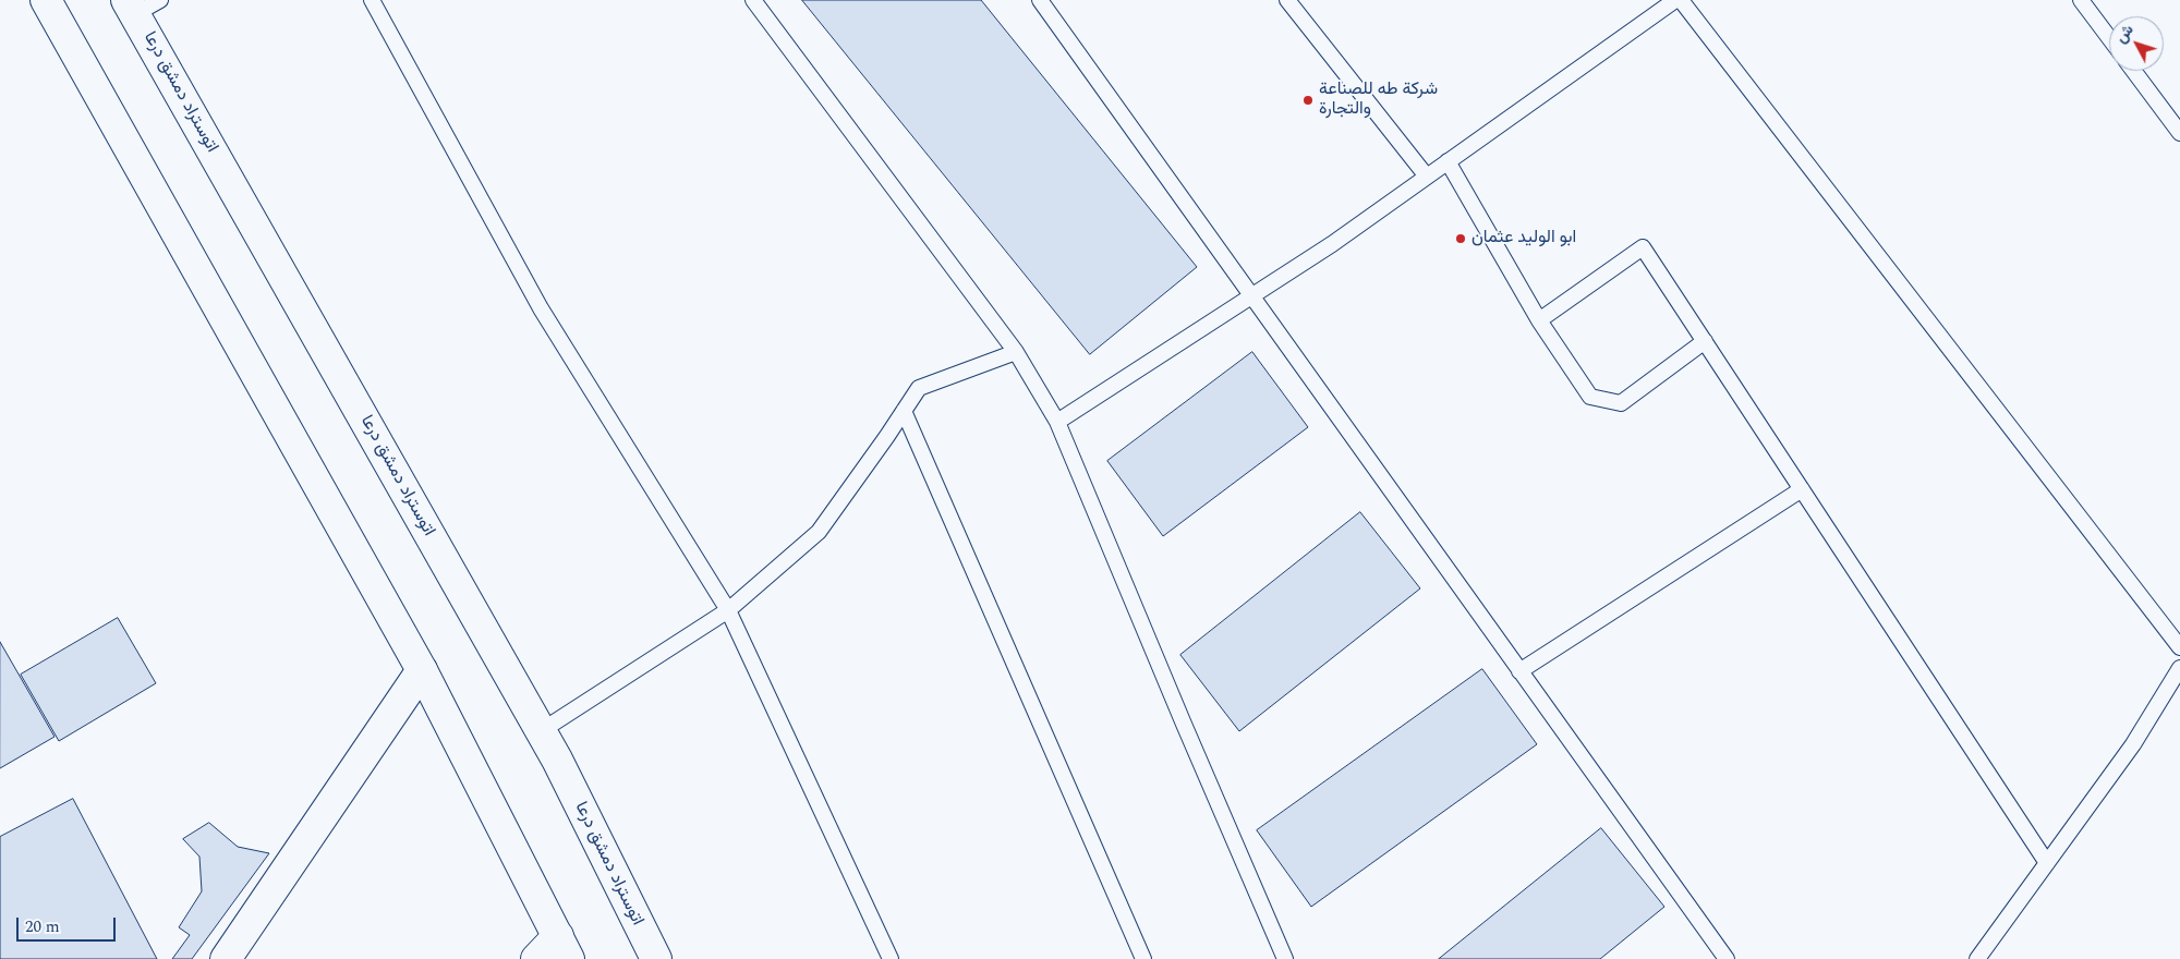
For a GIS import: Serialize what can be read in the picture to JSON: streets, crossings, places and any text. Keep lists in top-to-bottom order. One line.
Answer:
{"streets":{"main road":["اتوستراد دمشق درعا"]},"places":["شركة طه للصناعة والتجارة","ابو الوليد عثمان"],"scale_bar":"20 m","north":"top left"}
